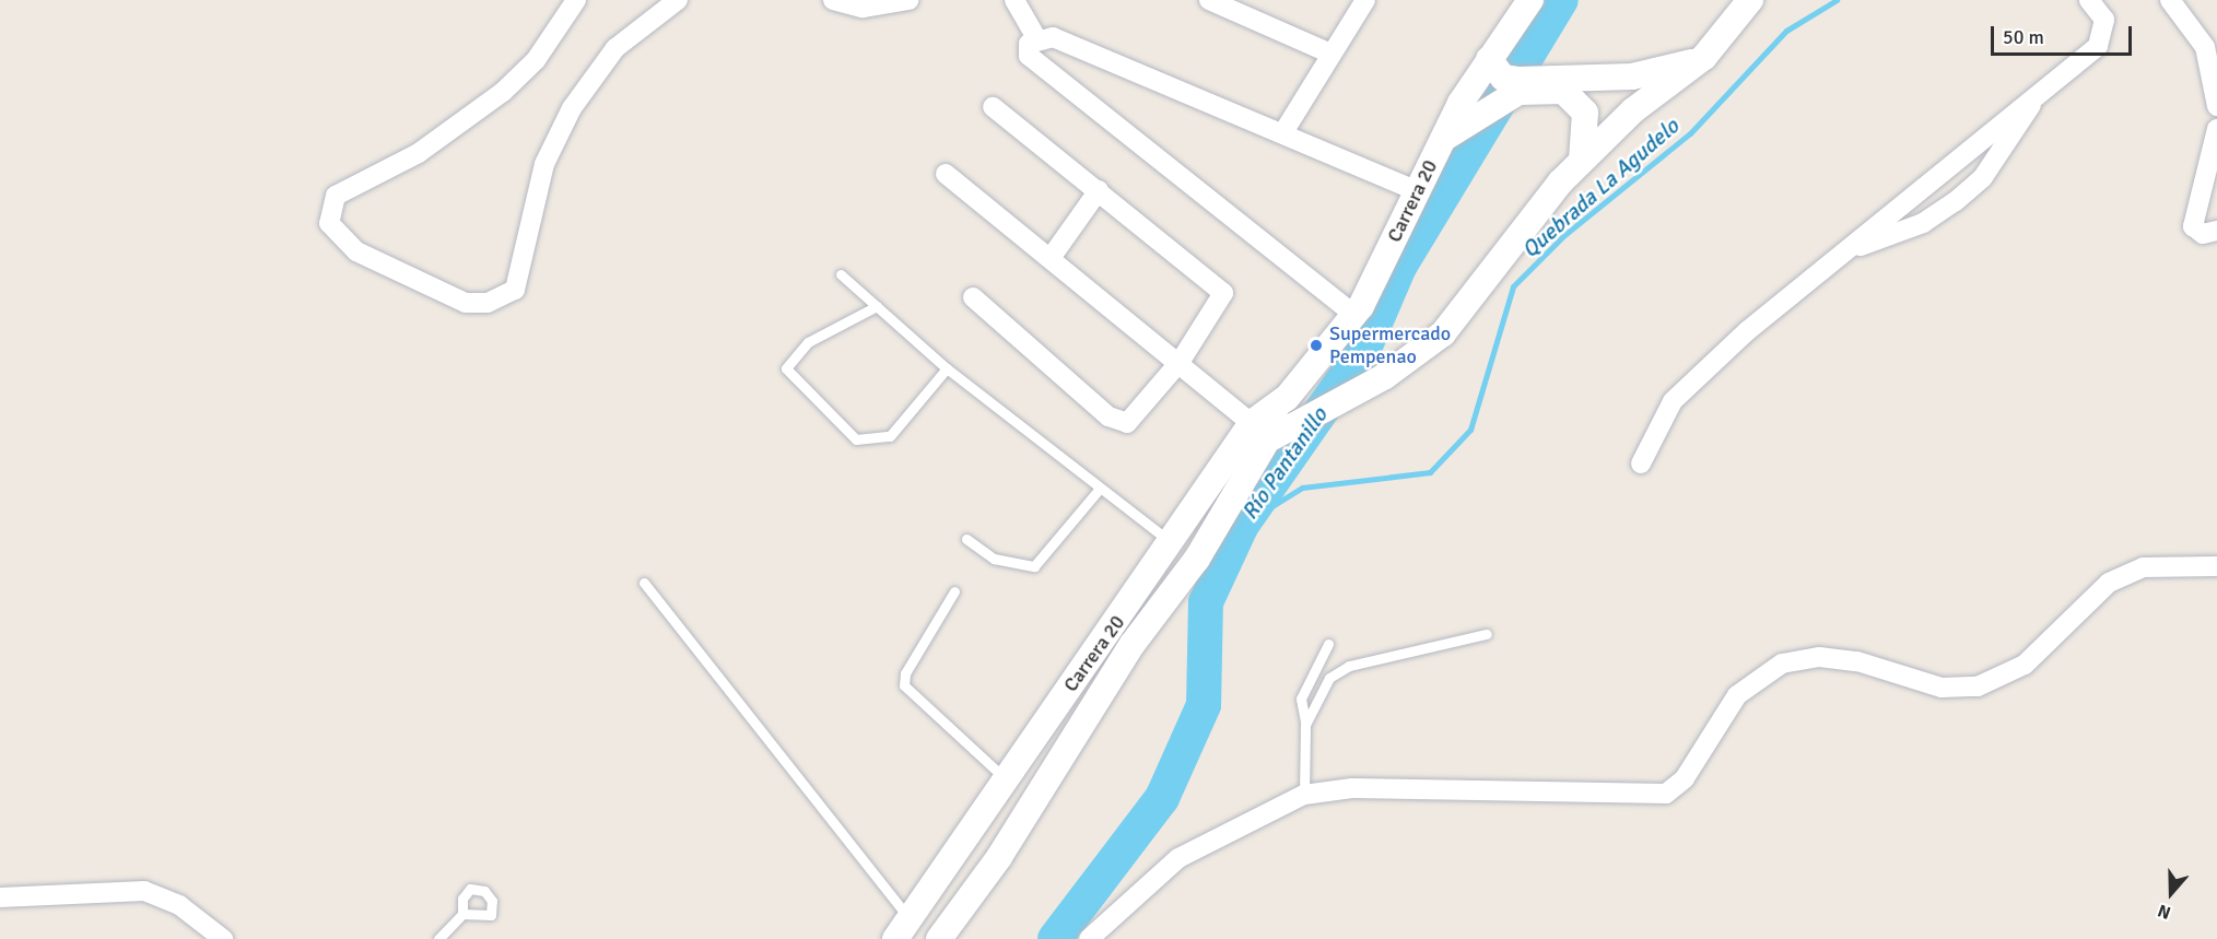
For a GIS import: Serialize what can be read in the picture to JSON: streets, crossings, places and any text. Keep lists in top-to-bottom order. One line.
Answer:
{"streets":{"main road":["Carrera 20"]},"water":["Quebrada La Agudelo","Río Pantanillo"],"places":["Supermercado Pempenao"],"scale_bar":"50 m","north":"bottom"}
